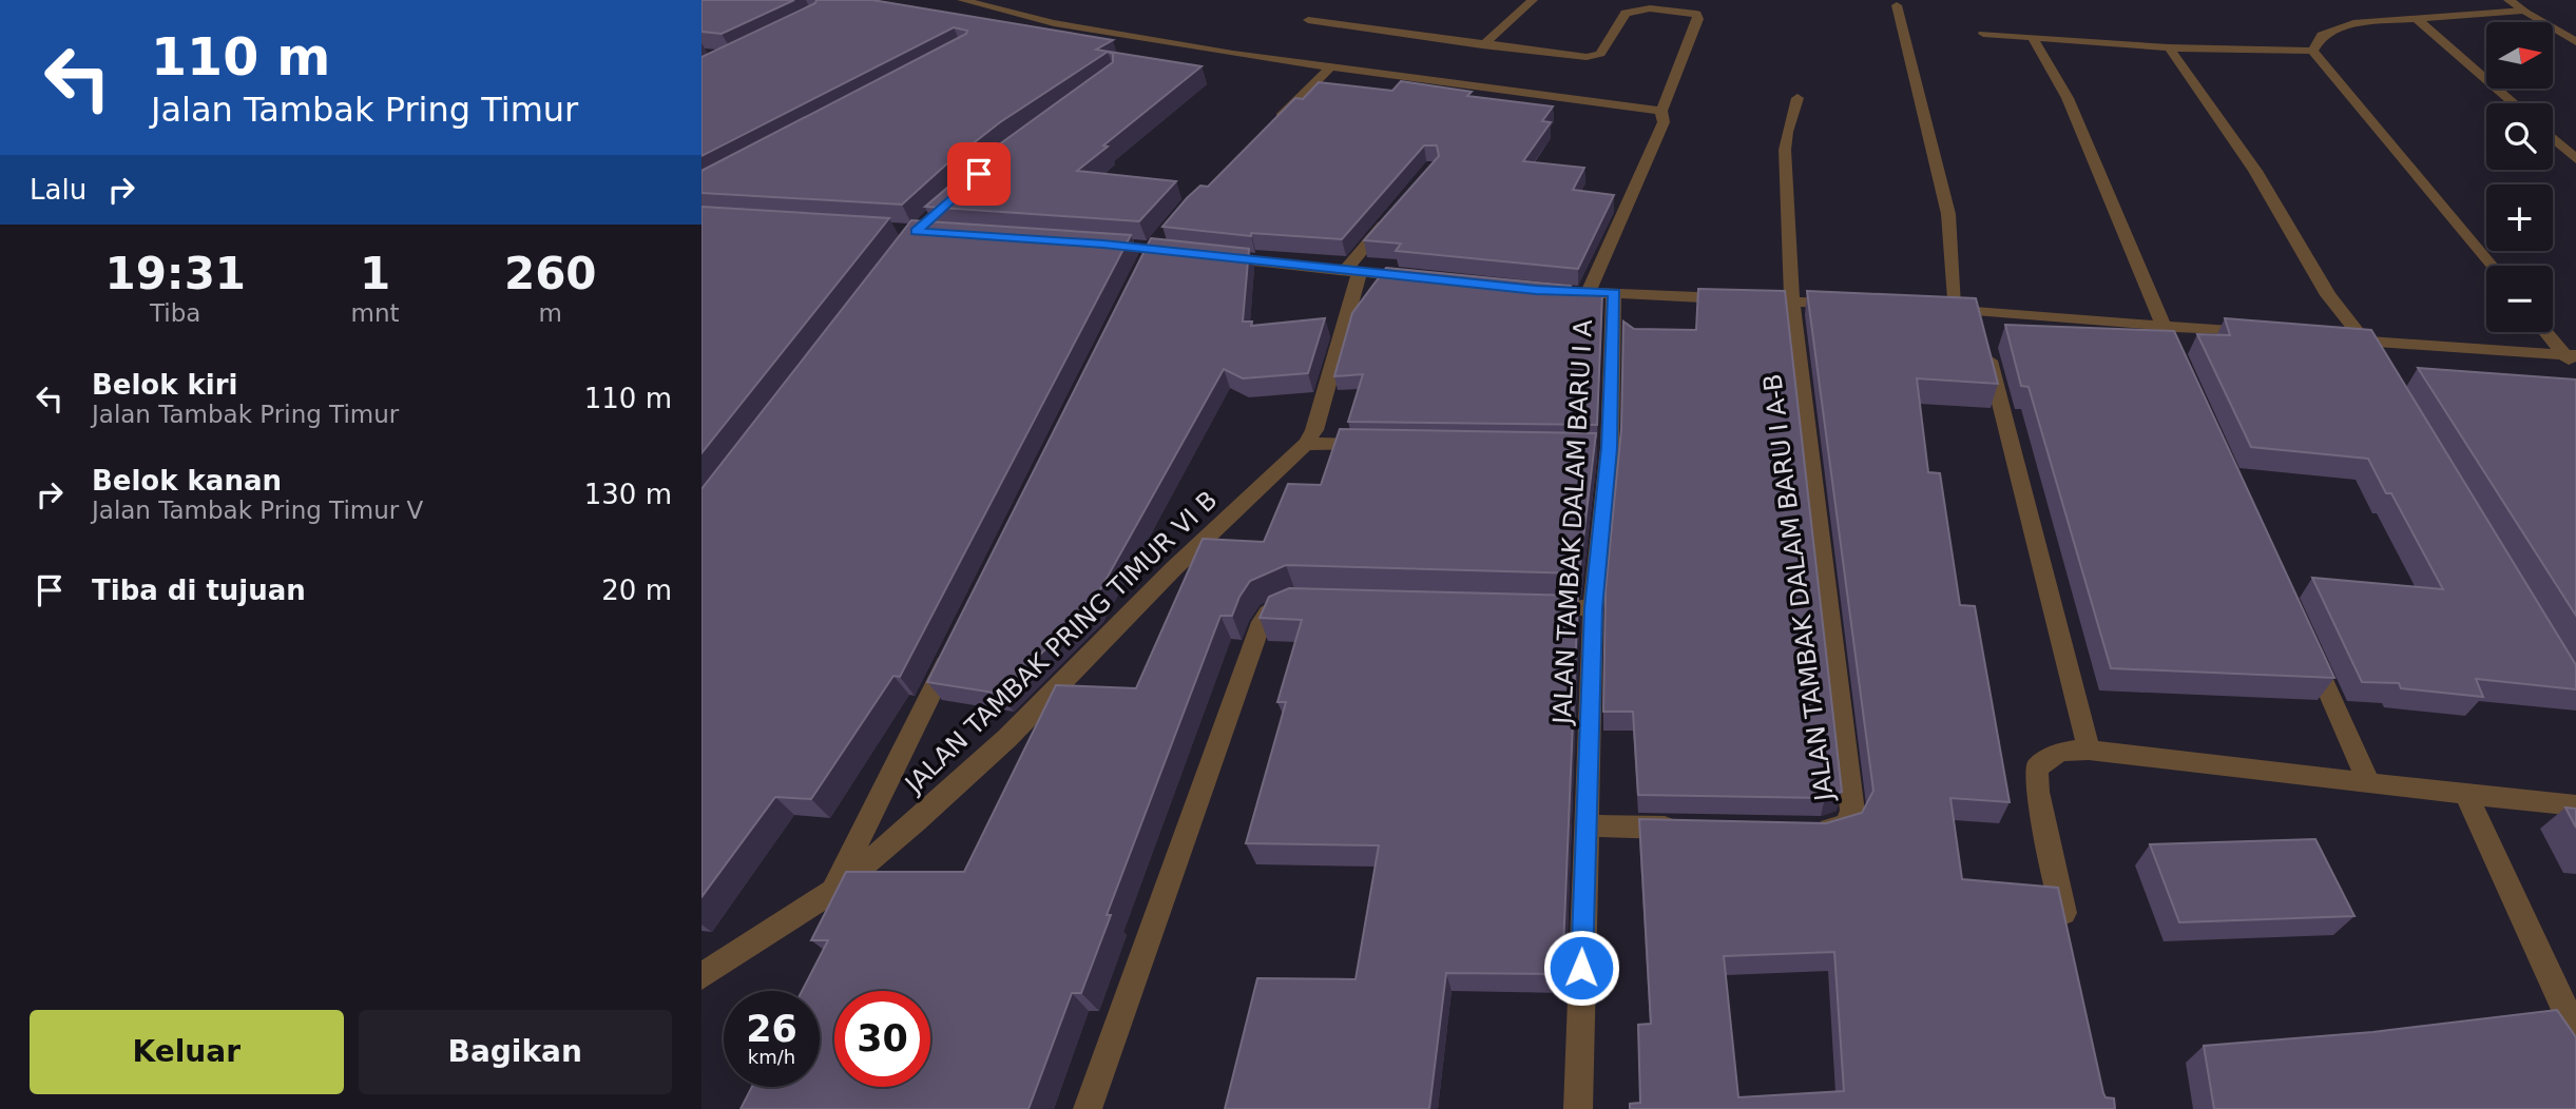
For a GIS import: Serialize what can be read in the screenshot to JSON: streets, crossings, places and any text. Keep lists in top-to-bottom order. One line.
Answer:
{"streets":{"street":["JALAN TAMBAK DALAM BARU I A","JALAN TAMBAK DALAM BARU I A-B","JALAN TAMBAK PRING TIMUR VI B"]},"north":"right","page":{"turn":["110 m","Jalan Tambak Pring Timur"],"map_buttons":["+","−"],"then":"Lalu","eta":["19:31","Tiba","1","mnt","260","m"],"list":[{"name":"Belok kiri","note":"Jalan Tambak Pring Timur","value":"110 m"},{"name":"Belok kanan","note":"Jalan Tambak Pring Timur V","value":"130 m"},{"name":"Tiba di tujuan","value":"20 m"}],"speed":"26 km/h","limit":"30","buttons":["Keluar","Bagikan"]}}
